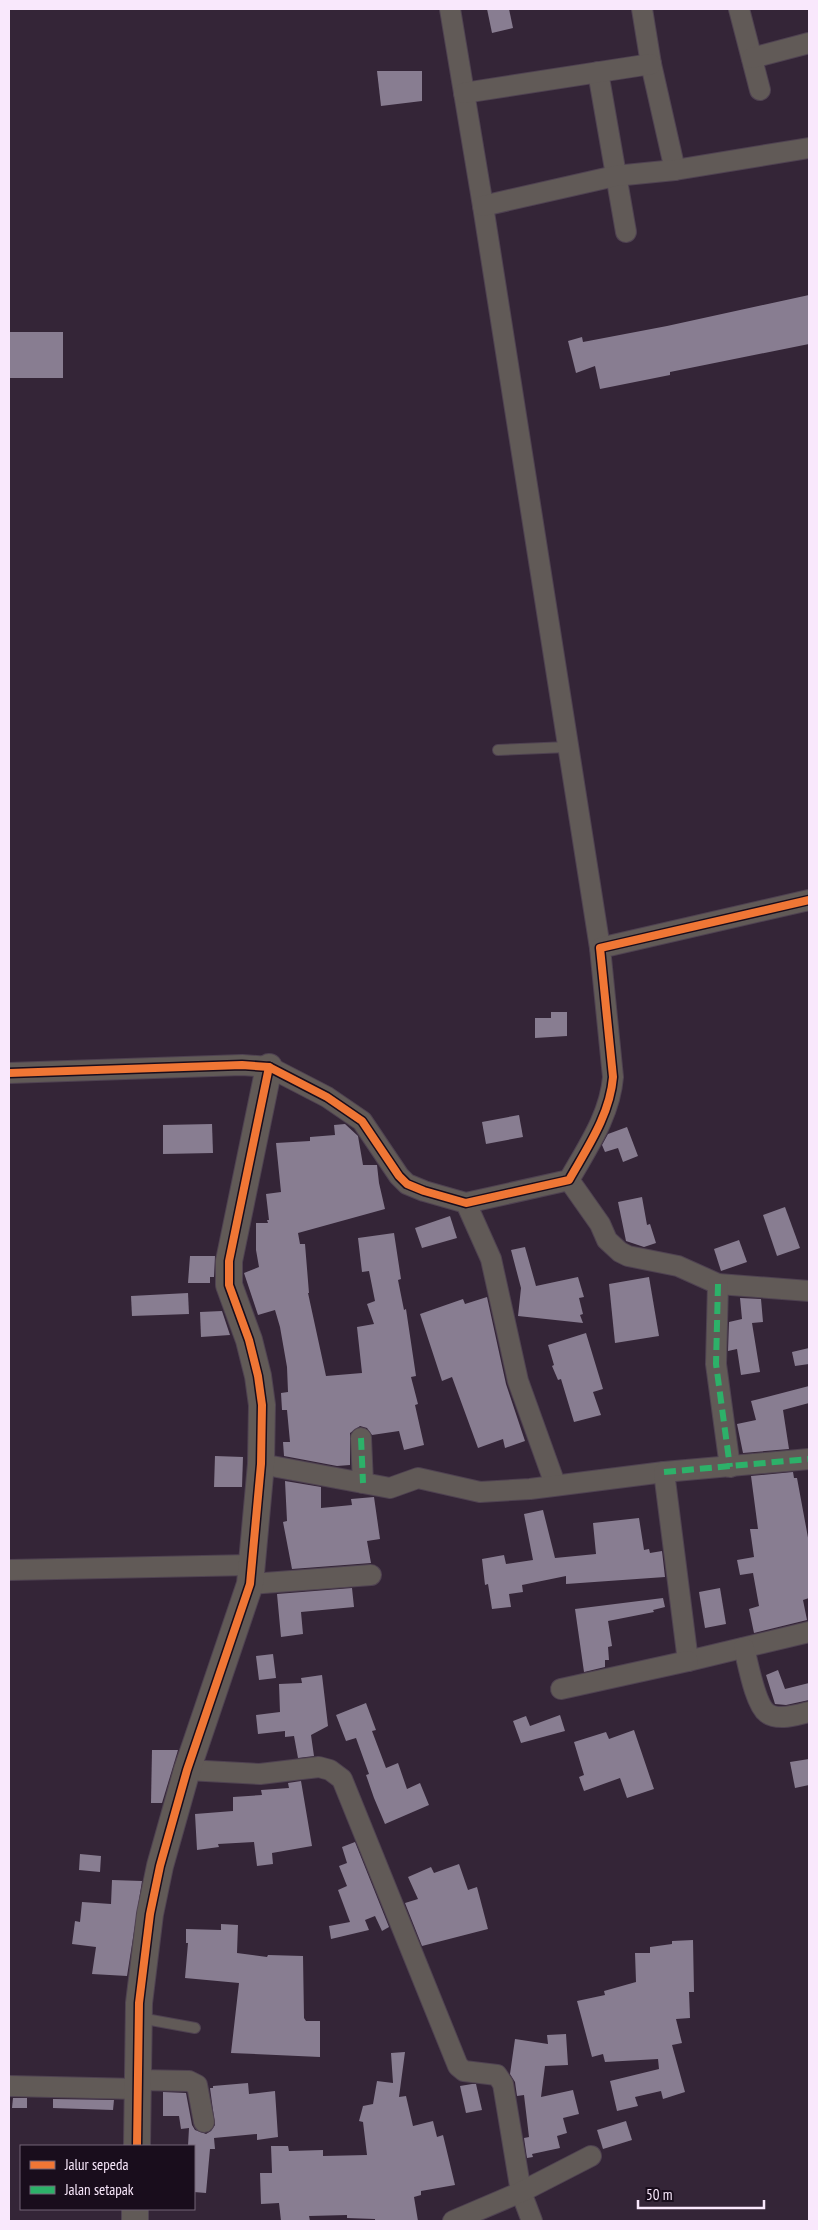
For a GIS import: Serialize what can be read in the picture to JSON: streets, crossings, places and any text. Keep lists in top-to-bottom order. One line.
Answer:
{"legend":["Jalur sepeda","Jalan setapak"],"scale_bar":"50 m"}
